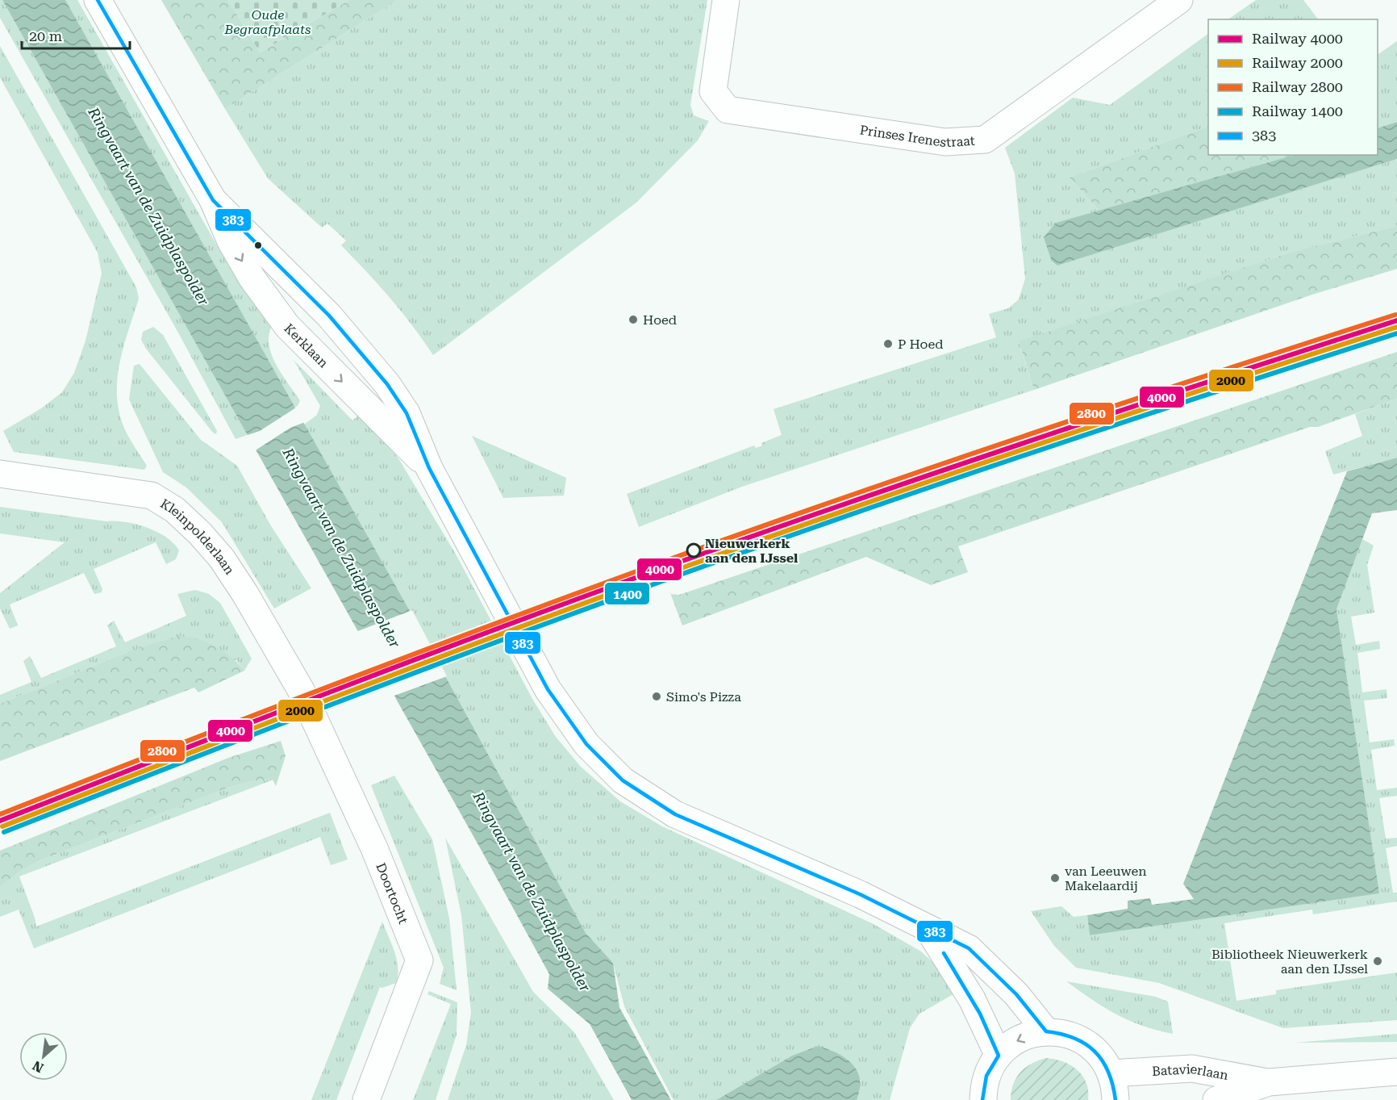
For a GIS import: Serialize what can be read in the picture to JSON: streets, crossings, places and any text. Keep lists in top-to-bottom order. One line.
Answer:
{"streets":{"street":["Prinses Irenestraat","Kerklaan","Kleinpolderlaan","Doortocht","Batavierlaan"]},"crossings":[["Kleinpolderlaan","Doortocht"]],"water":["Ringvaart van de Zuidplaspolder"],"parks":["Oude Begraafplaats"],"places":["Hoed","P Hoed","Nieuwerkerk aan den IJssel","Simo's Pizza","van Leeuwen Makelaardij","Bibliotheek Nieuwerkerk aan den IJssel"],"lines":["transit line 383","rail line 2800","rail line 4000","rail line 2000","rail line 1400"],"legend":["Railway 4000","Railway 2000","Railway 2800","Railway 1400","383"],"scale_bar":"20 m","north":"bottom left"}
